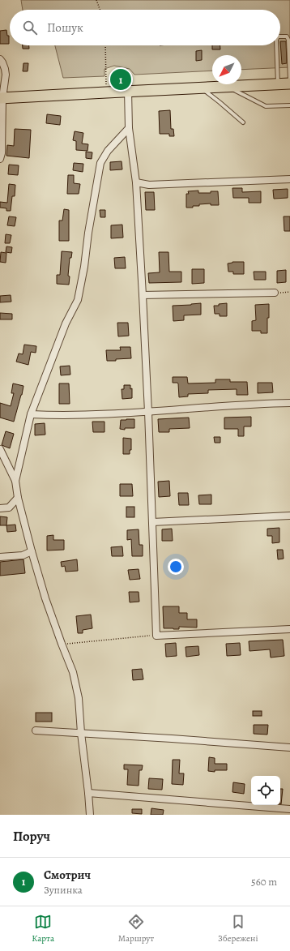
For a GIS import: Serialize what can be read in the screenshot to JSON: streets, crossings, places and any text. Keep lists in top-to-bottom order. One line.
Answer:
{"north":"bottom left","page":{"search":"Пошук","pins":"1","heading":"Поруч","list":[{"mark":"1","name":"Смотрич","note":"Зупинка","value":"560 m"}],"nav":["Карта","Маршрут","Збережені"]}}
